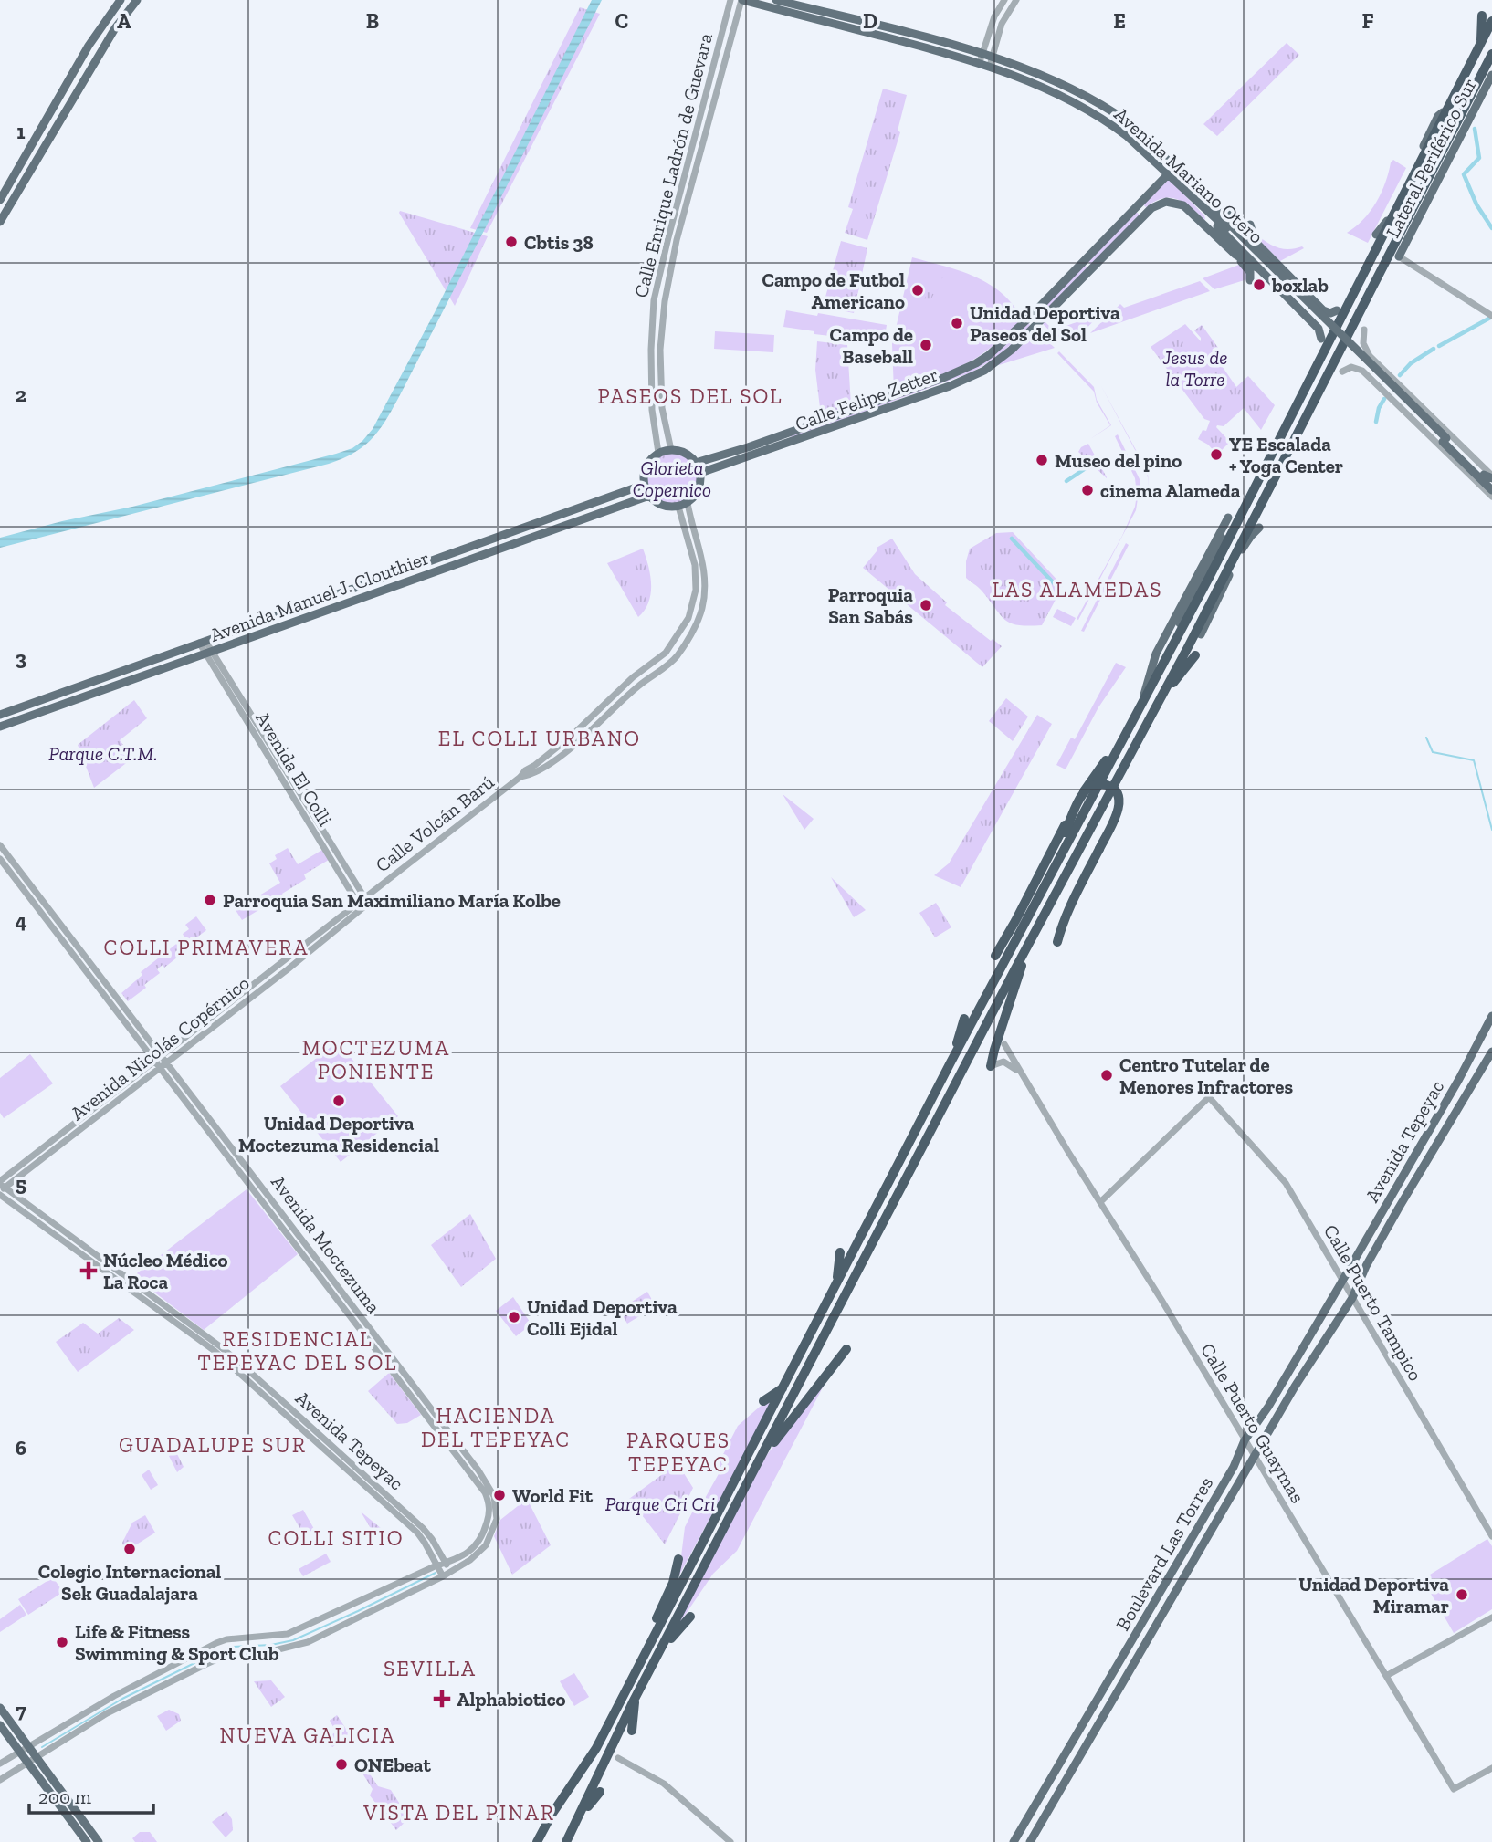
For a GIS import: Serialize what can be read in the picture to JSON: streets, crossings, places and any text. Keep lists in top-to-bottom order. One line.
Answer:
{"streets":{"main road":["Lateral Periférico Sur","Avenida Mariano Otero","Calle Felipe Zetter","Avenida Manuel J. Clouthier","Avenida Tepeyac","Boulevard Las Torres"],"street":["Calle Enrique Ladrón de Guevara","Avenida El Colli","Calle Volcán Barú","Avenida Nicolás Copérnico","Avenida Moctezuma","Calle Puerto Tampico","Calle Puerto Guaymas"]},"crossings":[["Calle Enrique Ladrón de Guevara","Avenida Mariano Otero"],["Calle Enrique Ladrón de Guevara","Calle Felipe Zetter"],["Calle Enrique Ladrón de Guevara","Avenida Manuel J. Clouthier"],["Calle Enrique Ladrón de Guevara","Calle Volcán Barú"],["Avenida Mariano Otero","Calle Felipe Zetter"],["Calle Felipe Zetter","Avenida Manuel J. Clouthier"],["Calle Felipe Zetter","Calle Volcán Barú"],["Avenida Manuel J. Clouthier","Avenida El Colli"],["Avenida Manuel J. Clouthier","Calle Volcán Barú"],["Avenida El Colli","Calle Volcán Barú"],["Avenida El Colli","Avenida Nicolás Copérnico"],["Calle Volcán Barú","Avenida Nicolás Copérnico"],["Avenida Nicolás Copérnico","Avenida Tepeyac"],["Avenida Nicolás Copérnico","Avenida Moctezuma"],["Avenida Tepeyac","Avenida Moctezuma"],["Avenida Tepeyac","Calle Puerto Tampico"],["Avenida Tepeyac","Boulevard Las Torres"],["Calle Puerto Tampico","Calle Puerto Guaymas"],["Calle Puerto Tampico","Boulevard Las Torres"],["Calle Puerto Guaymas","Boulevard Las Torres"]],"districts":["PASEOS DEL SOL","LAS ALAMEDAS","EL COLLI URBANO","COLLI PRIMAVERA","MOCTEZUMA PONIENTE","RESIDENCIAL TEPEYAC DEL SOL","HACIENDA DEL TEPEYAC","PARQUES TEPEYAC","GUADALUPE SUR","COLLI SITIO","SEVILLA","NUEVA GALICIA","VISTA DEL PINAR"],"parks":["Jesus de la Torre","Glorieta Copernico","Parque C.T.M.","Parque Cri Cri"],"places":{"other":["Cbtis 38","boxlab","Campo de Futbol Americano","Unidad Deportiva Paseos del Sol","Campo de Baseball","YE Escalada + Yoga Center","Museo del pino","cinema Alameda","Parroquia San Sabás","Parroquia San Maximiliano María Kolbe","Centro Tutelar de Menores Infractores","Unidad Deportiva Moctezuma Residencial","Unidad Deportiva Colli Ejidal","World Fit","Colegio Internacional Sek Guadalajara","Unidad Deportiva Miramar","Life & Fitness Swimming & Sport Club","ONEbeat"],"health":["Núcleo Médico La Roca","Alphabiotico"]},"scale_bar":"200 m","grid":{"columns":["A","B","C","D","E","F"],"rows":["1","2","3","4","5","6","7"]}}
